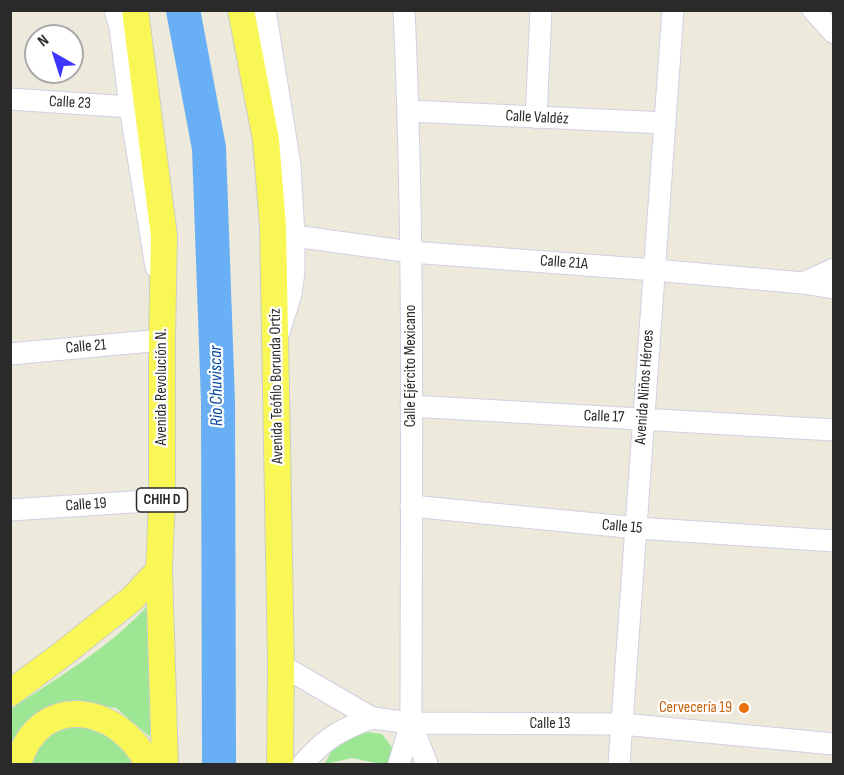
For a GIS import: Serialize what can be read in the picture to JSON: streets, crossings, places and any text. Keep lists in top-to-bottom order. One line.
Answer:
{"streets":{"main road":["Avenida Teófilo Borunda Ortiz","Avenida Revolución N.","CHIH D"],"street":["Calle 23","Calle Valdéz","Calle 21A","Calle 21","Calle Ejército Mexicano","Avenida Niños Héroes","Calle 17","Calle 19","Calle 15","Calle 13"]},"crossings":[["Calle Valdéz","Calle Ejército Mexicano"],["Calle Valdéz","Avenida Niños Héroes"],["Calle 21A","Calle Ejército Mexicano"],["Calle 21A","Avenida Niños Héroes"],["Calle 21","Avenida Revolución N."],["Calle Ejército Mexicano","Calle 17"],["Calle Ejército Mexicano","Calle 15"],["Calle Ejército Mexicano","Calle 13"],["Avenida Teófilo Borunda Ortiz","Calle 13"],["Avenida Revolución N.","Calle 19"],["Avenida Niños Héroes","Calle 17"],["Avenida Niños Héroes","Calle 15"],["Avenida Niños Héroes","Calle 13"]],"water":["Rio Chuviscar"],"places":["Cervecería 19"],"north":"top left"}
